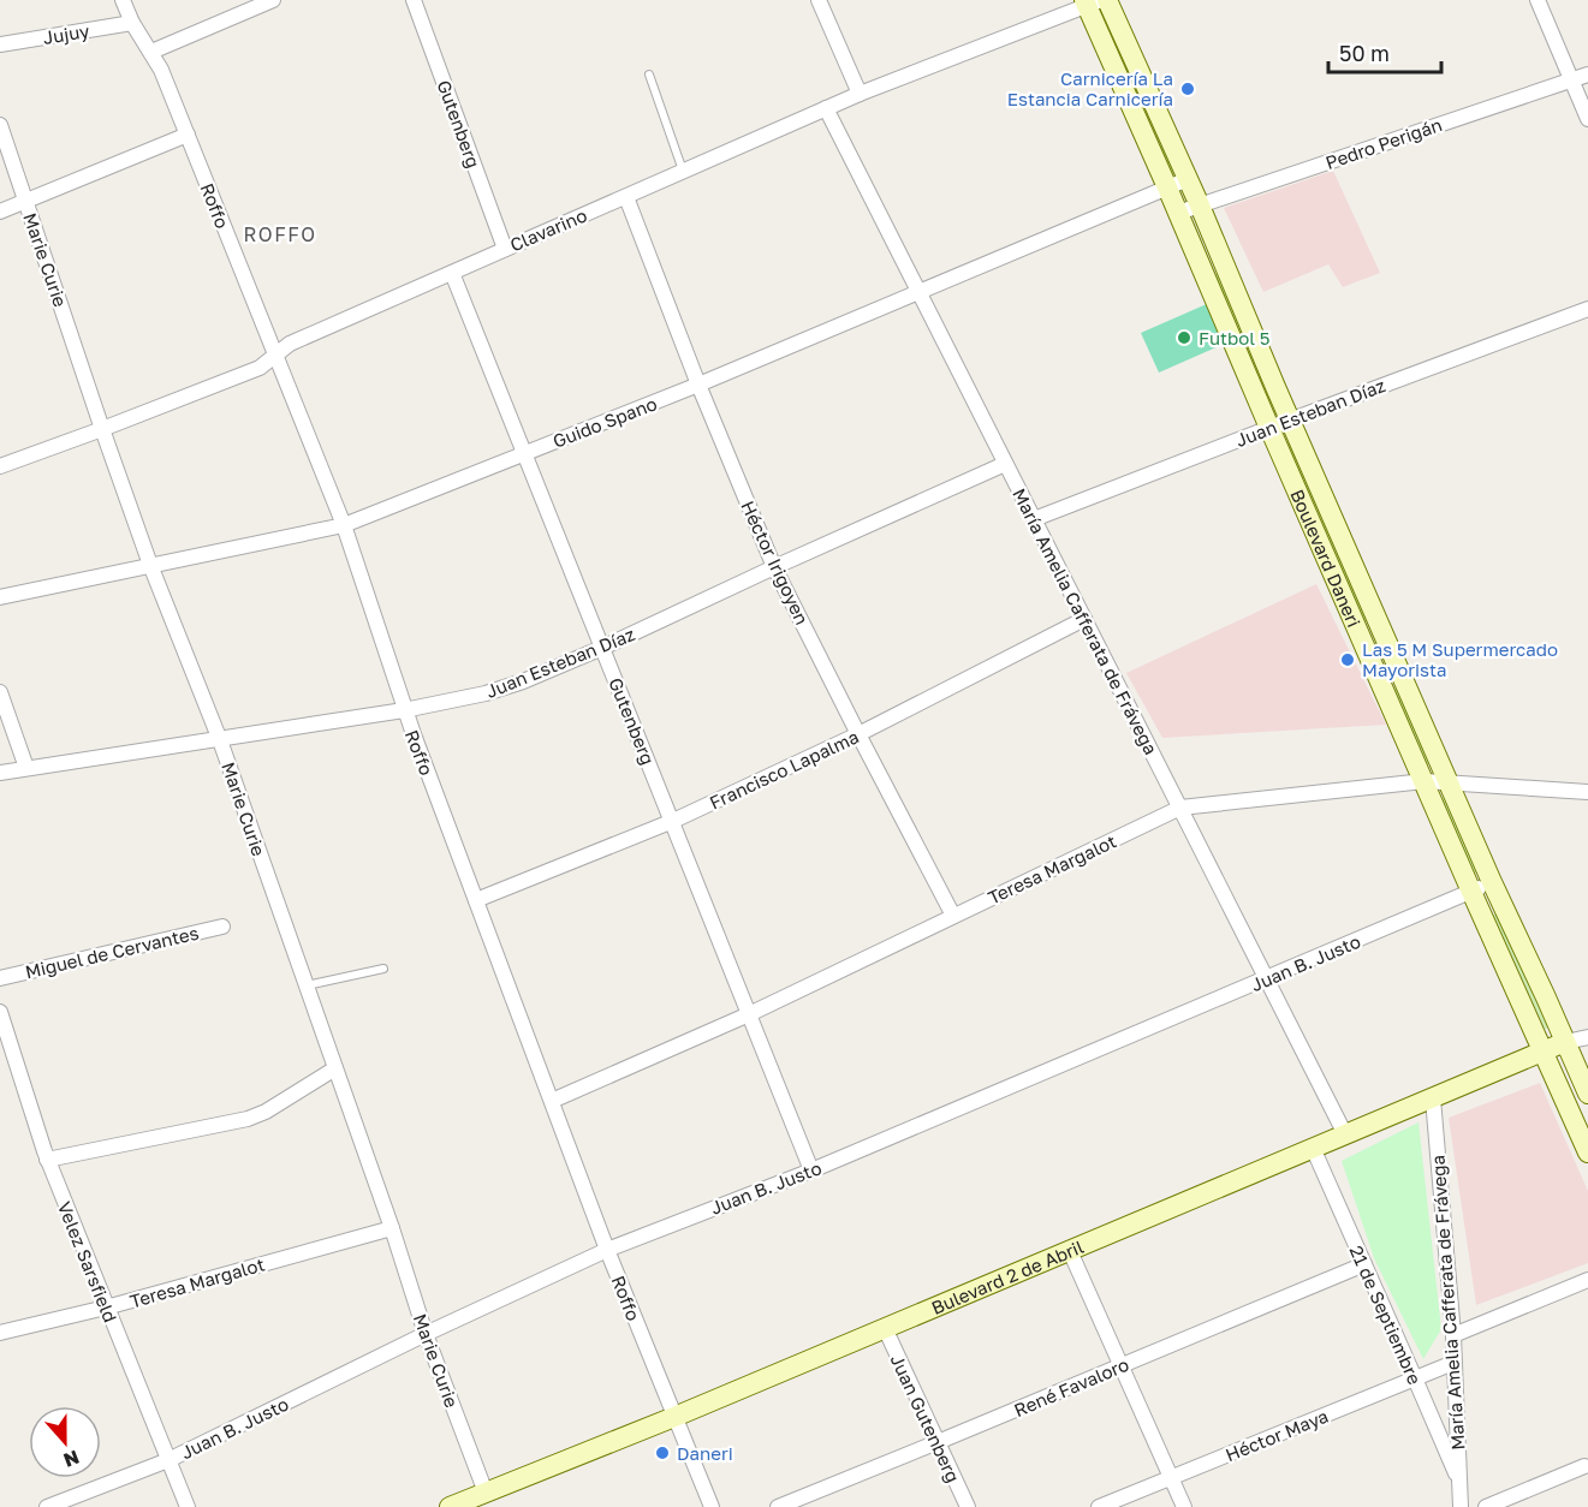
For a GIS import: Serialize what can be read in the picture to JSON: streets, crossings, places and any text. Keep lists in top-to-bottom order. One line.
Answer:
{"streets":{"main road":["Boulevard Daneri","Bulevard 2 de Abril"],"street":["Jujuy","Gutenberg","Pedro Perigán","Roffo","Clavarino","Marie Curie","Juan Esteban Díaz","Guido Spano","Héctor Irigoyen","María Amelia Cafferata de Frávega","Francisco Lapalma","Teresa Margalot","Miguel de Cervantes","Juan B. Justo","Velez Sarsfield","21 de Septiembre","René Favaloro","Juan Gutenberg","Héctor Maya"]},"crossings":[["Jujuy","Roffo"],["Gutenberg","Clavarino"],["Gutenberg","Juan Esteban Díaz"],["Gutenberg","Guido Spano"],["Gutenberg","Francisco Lapalma"],["Gutenberg","Teresa Margalot"],["Gutenberg","Juan B. Justo"],["Pedro Perigán","Boulevard Daneri"],["Roffo","Clavarino"],["Roffo","Juan Esteban Díaz"],["Roffo","Guido Spano"],["Roffo","Francisco Lapalma"],["Roffo","Teresa Margalot"],["Roffo","Juan B. Justo"],["Roffo","Bulevard 2 de Abril"],["Clavarino","Marie Curie"],["Clavarino","Boulevard Daneri"],["Clavarino","Héctor Irigoyen"],["Clavarino","María Amelia Cafferata de Frávega"],["Marie Curie","Juan Esteban Díaz"],["Marie Curie","Guido Spano"],["Marie Curie","Teresa Margalot"],["Marie Curie","Juan B. Justo"],["Marie Curie","Bulevard 2 de Abril"],["Juan Esteban Díaz","Boulevard Daneri"],["Juan Esteban Díaz","Héctor Irigoyen"],["Juan Esteban Díaz","María Amelia Cafferata de Frávega"],["Guido Spano","Boulevard Daneri"],["Guido Spano","Héctor Irigoyen"],["Guido Spano","María Amelia Cafferata de Frávega"],["Boulevard Daneri","Teresa Margalot"],["Boulevard Daneri","Juan B. Justo"],["Boulevard Daneri","Bulevard 2 de Abril"],["Héctor Irigoyen","Francisco Lapalma"],["Héctor Irigoyen","Teresa Margalot"],["María Amelia Cafferata de Frávega","Francisco Lapalma"],["María Amelia Cafferata de Frávega","Teresa Margalot"],["María Amelia Cafferata de Frávega","Juan B. Justo"],["María Amelia Cafferata de Frávega","Bulevard 2 de Abril"],["María Amelia Cafferata de Frávega","21 de Septiembre"],["María Amelia Cafferata de Frávega","Héctor Maya"],["Teresa Margalot","Velez Sarsfield"],["Juan B. Justo","Velez Sarsfield"],["Bulevard 2 de Abril","21 de Septiembre"],["Bulevard 2 de Abril","Juan Gutenberg"],["21 de Septiembre","René Favaloro"],["21 de Septiembre","Héctor Maya"],["René Favaloro","Juan Gutenberg"]],"districts":["ROFFO"],"places":["Carnicería La Estancia Carnicería","Futbol 5","Las 5 M Supermercado Mayorista","Daneri"],"scale_bar":"50 m","north":"bottom"}
